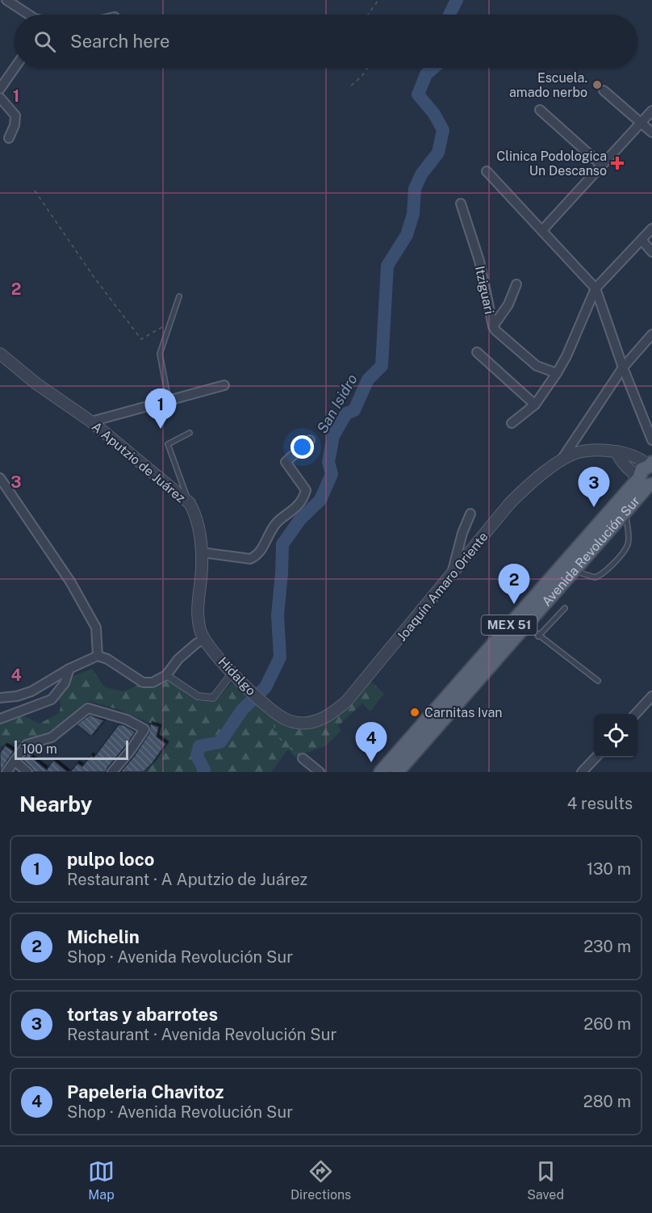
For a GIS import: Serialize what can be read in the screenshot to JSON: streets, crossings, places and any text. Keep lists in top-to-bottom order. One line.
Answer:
{"streets":{"main road":["Avenida Revolución Sur","MEX 51"],"street":["Itziguari","A Aputzio de Juárez","Joaquín Amaro Oriente","Hidalgo"]},"crossings":[["A Aputzio de Juárez","Hidalgo"],["Avenida Revolución Sur","Joaquín Amaro Oriente"],["Joaquín Amaro Oriente","Hidalgo"]],"water":["San Isidro"],"places":{"other":["Escuela. amado nerbo","Carnitas Ivan"],"health":["Clinica Podologica Un Descanso"]},"scale_bar":"100 m","page":{"search":"Search here","pins":["1","3","2","4"],"scale":"100 m","heading":["Nearby","4 results"],"list":[{"mark":"1","name":"pulpo loco","note":"Restaurant · A Aputzio de Juárez","value":"130 m"},{"mark":"2","name":"Michelin","note":"Shop · Avenida Revolución Sur","value":"230 m"},{"mark":"3","name":"tortas y abarrotes","note":"Restaurant · Avenida Revolución Sur","value":"260 m"},{"mark":"4","name":"Papeleria Chavitoz","note":"Shop · Avenida Revolución Sur","value":"280 m"}],"nav":["Map","Directions","Saved"]},"grid":{"rows":["1","2","3","4"]}}
